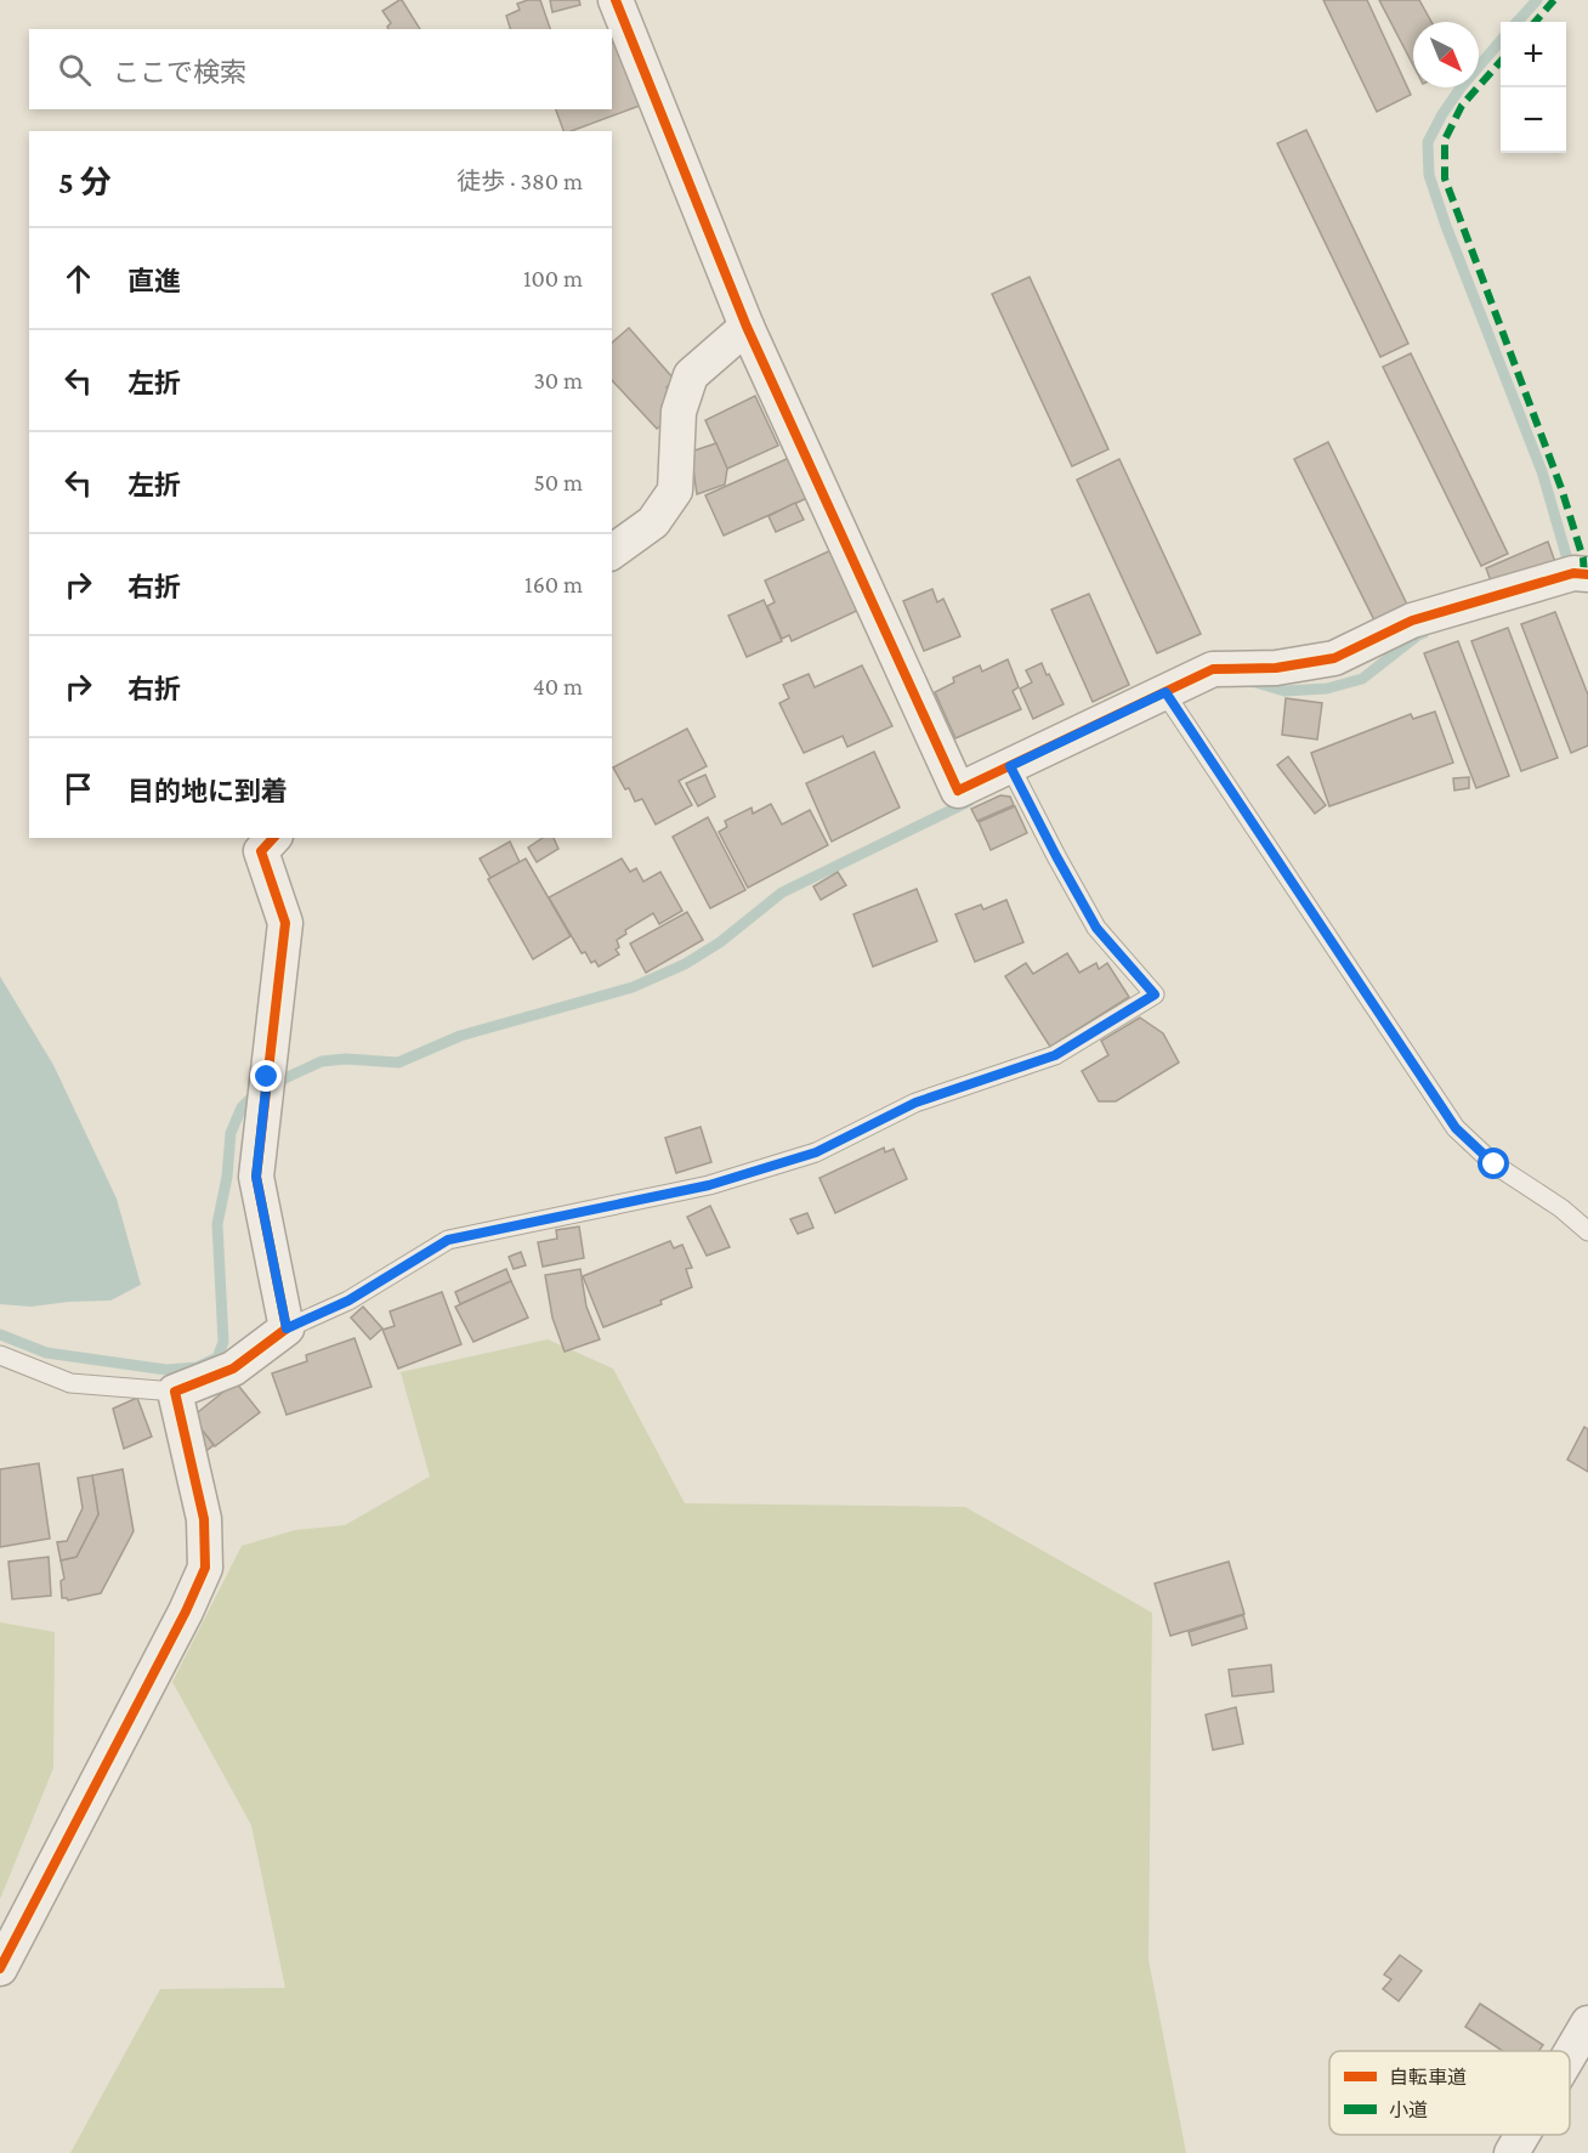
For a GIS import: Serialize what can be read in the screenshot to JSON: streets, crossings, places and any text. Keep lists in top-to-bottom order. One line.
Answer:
{"legend":["自転車道","小道"],"north":"bottom right","page":{"map_buttons":["+","−"],"search":"ここで検索","heading":["5 分","徒歩 · 380 m"],"list":[["直進","100 m"],["左折","30 m"],["左折","50 m"],["右折","160 m"],["右折","40 m"],"目的地に到着"]}}
